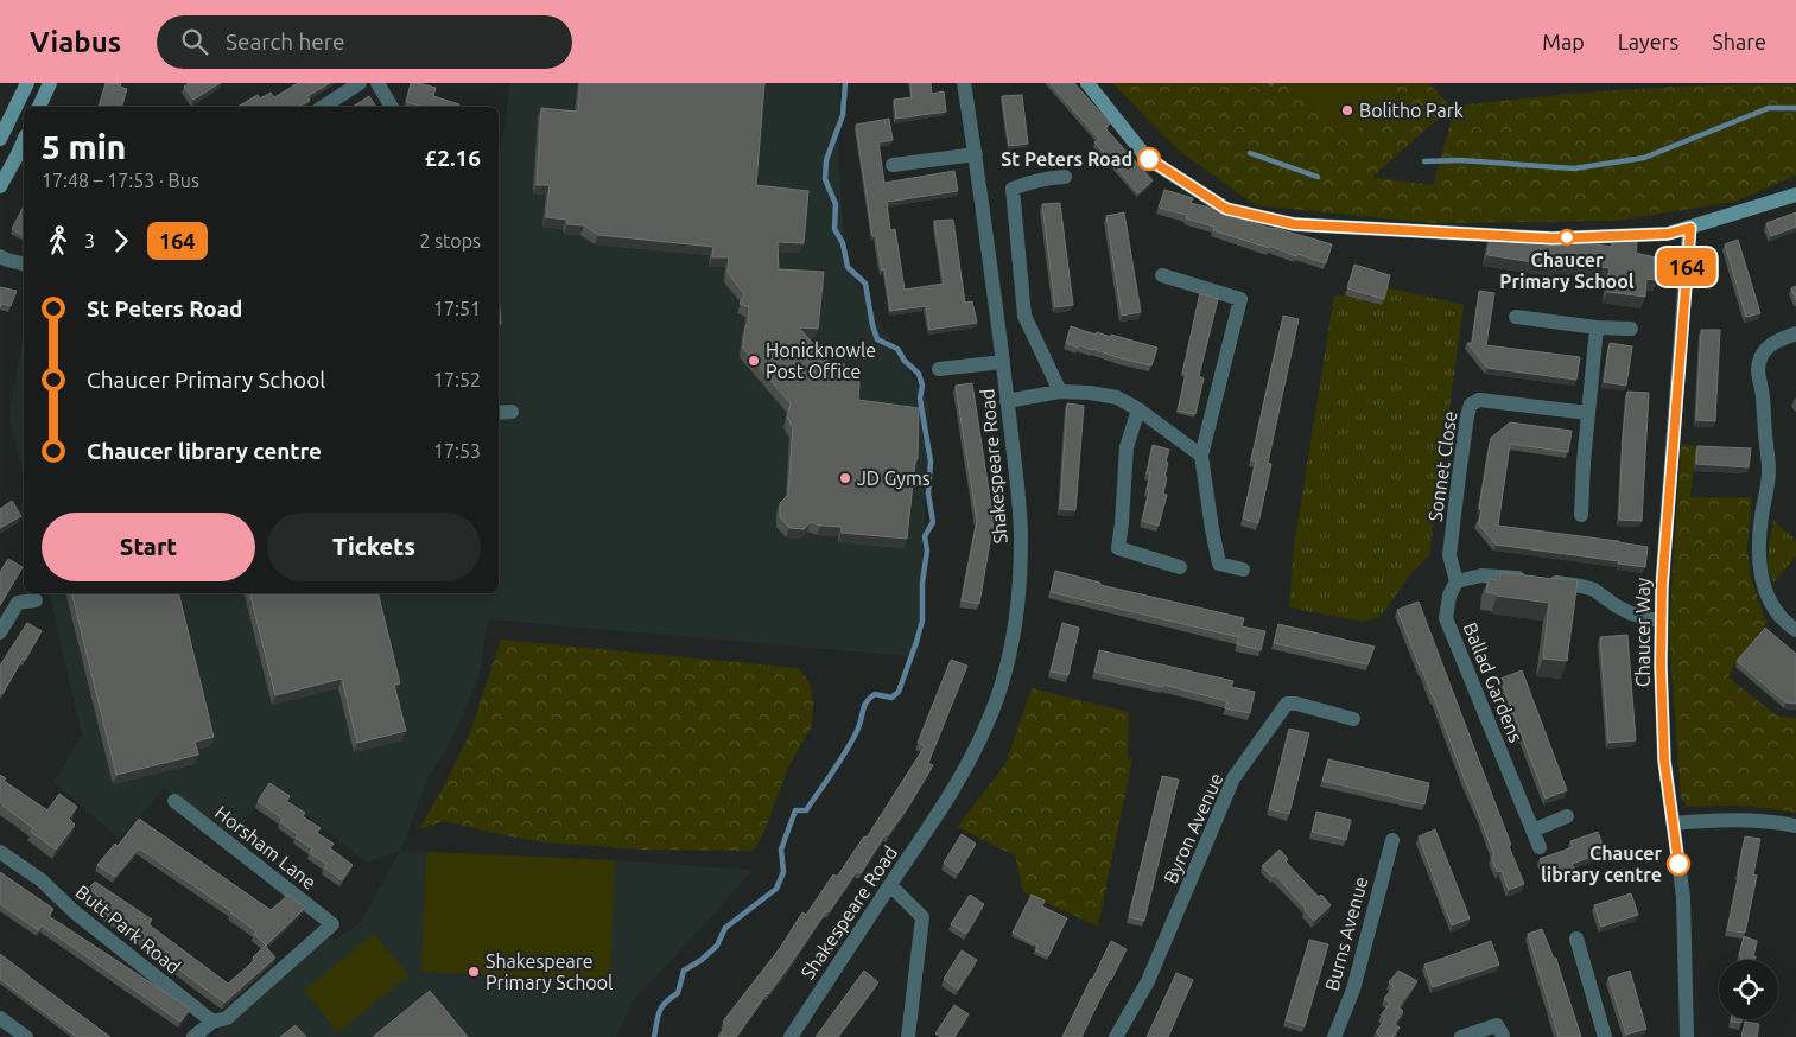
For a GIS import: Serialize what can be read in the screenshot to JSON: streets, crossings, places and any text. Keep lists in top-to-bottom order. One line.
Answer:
{"streets":{"street":["Shakespeare Road","Sonnet Close","Chaucer Way","Ballad Gardens","Byron Avenue","Horsham Lane","Butt Park Road","Burns Avenue"]},"crossings":[["Sonnet Close","Ballad Gardens"],["Horsham Lane","Butt Park Road"]],"places":["Bolitho Park","St Peters Road","Chaucer Primary School","Honicknowle Post Office","JD Gyms","Chaucer library centre","Shakespeare Primary School"],"lines":["bus line 164"],"page":{"header":"Viabus","search":"Search here","nav":["Map","Layers","Share"],"on_map":"164","heading":["5 min","17:48 – 17:53 · Bus","£2.16"],"legs":["3","164","2 stops"],"list":[{"name":"St Peters Road","value":"17:51"},{"name":"Chaucer Primary School","value":"17:52"},{"name":"Chaucer library centre","value":"17:53"}],"buttons":["Start","Tickets"]}}
